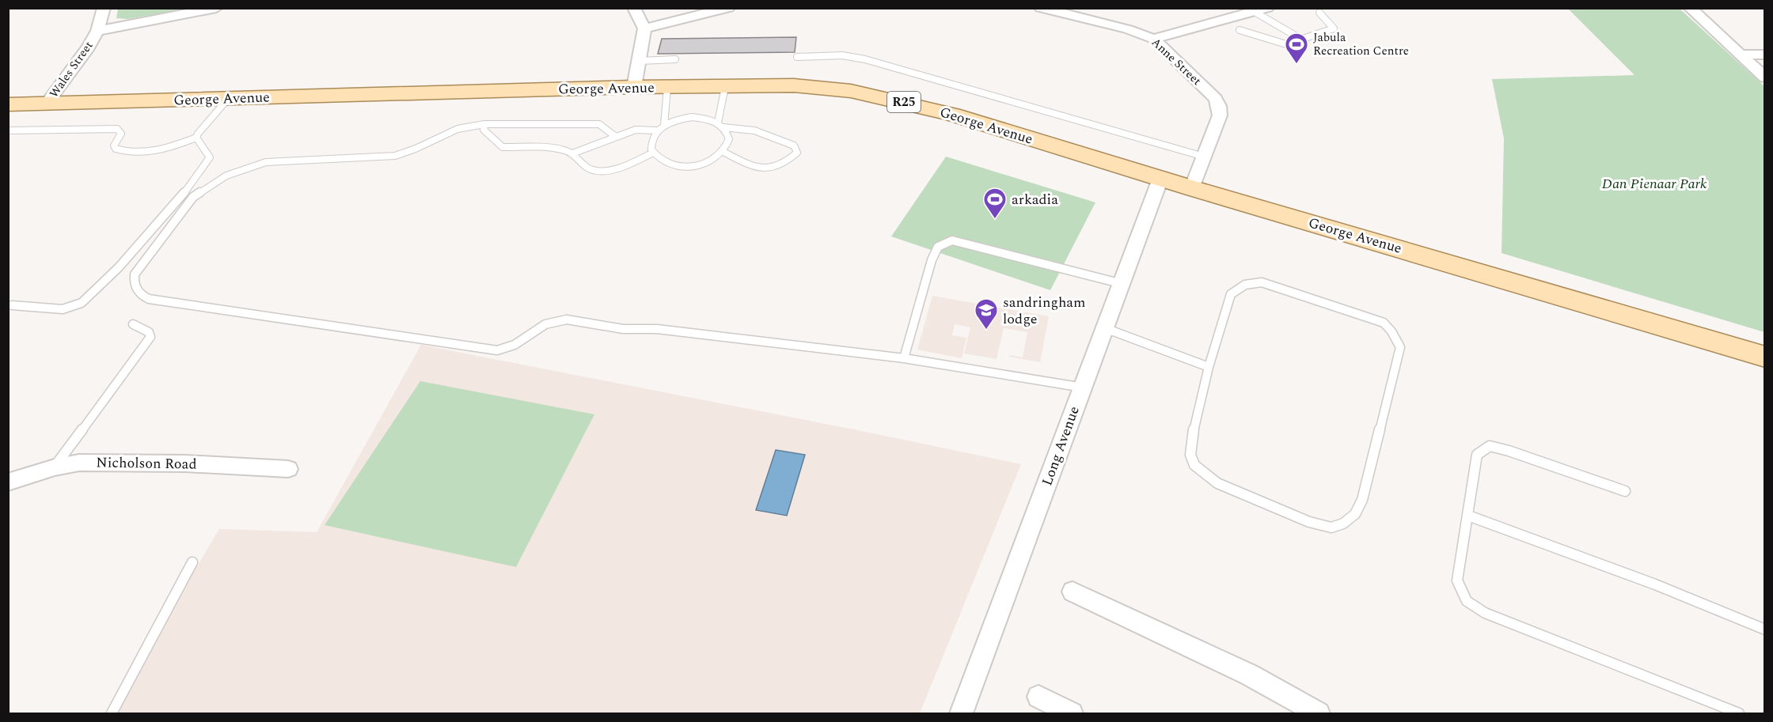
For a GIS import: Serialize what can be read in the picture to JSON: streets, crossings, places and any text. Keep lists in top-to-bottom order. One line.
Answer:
{"streets":{"main road":["George Avenue","R25"],"street":["Anne Street","Wales Street","Long Avenue","Nicholson Road"]},"crossings":[["Anne Street","George Avenue"],["Wales Street","George Avenue"],["George Avenue","Long Avenue"]],"parks":["Dan Pienaar Park"],"places":{"sports":["Jabula Recreation Centre","arkadia"],"school or university":["sandringham lodge"]}}
